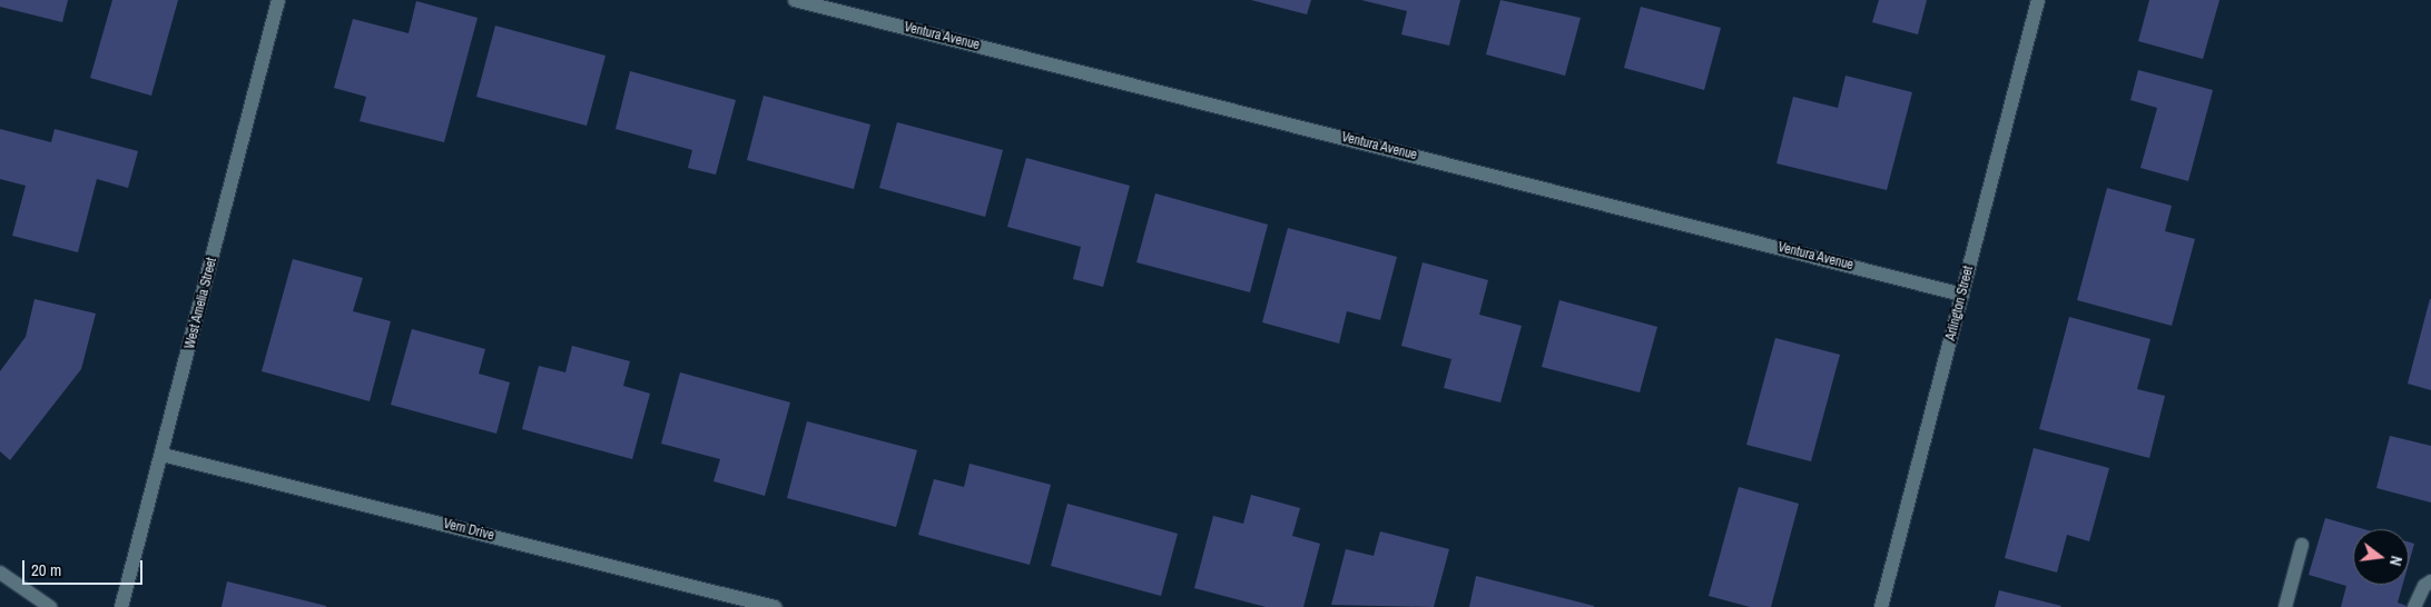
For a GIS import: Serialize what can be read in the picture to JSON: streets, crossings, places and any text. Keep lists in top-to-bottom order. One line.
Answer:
{"streets":{"street":["Ventura Avenue","West Amelia Street","Arlington Street","Vern Drive"]},"crossings":[["Ventura Avenue","Arlington Street"],["West Amelia Street","Vern Drive"]],"scale_bar":"20 m","north":"right"}
